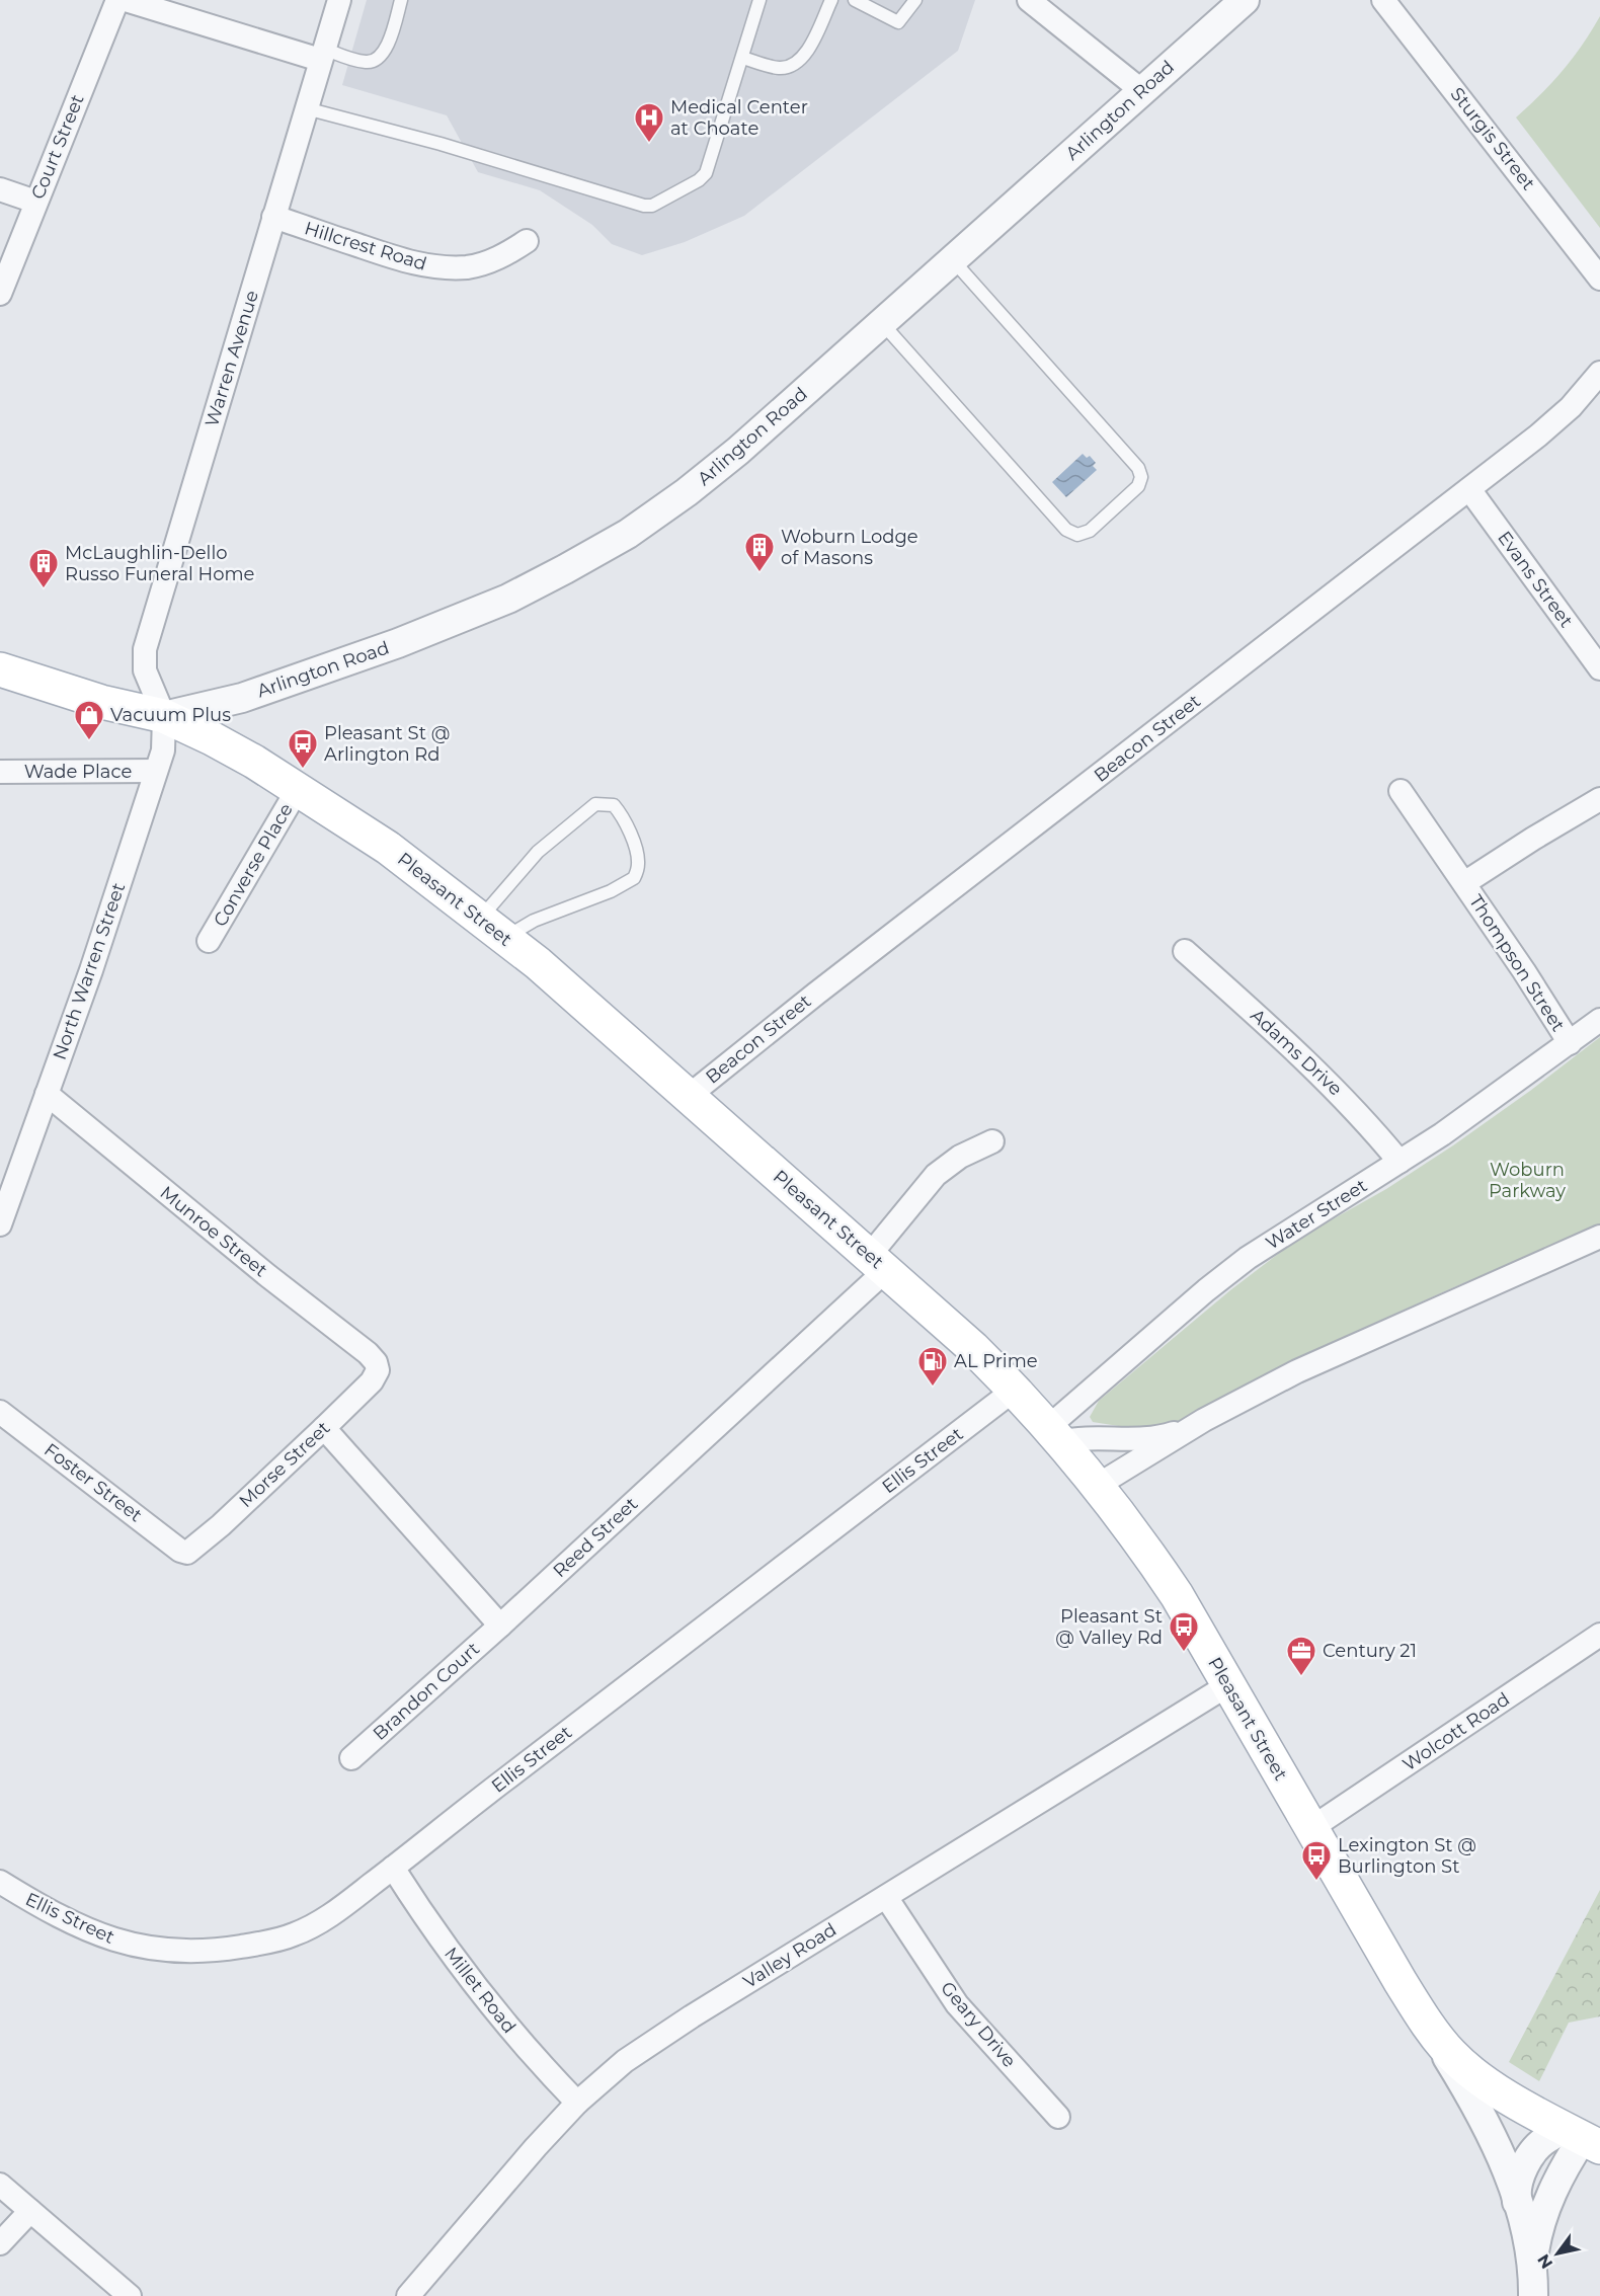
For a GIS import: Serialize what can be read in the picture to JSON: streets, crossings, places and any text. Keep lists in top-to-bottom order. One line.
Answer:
{"streets":{"main road":["Pleasant Street"],"street":["Arlington Road","Sturgis Street","Court Street","Hillcrest Road","Warren Avenue","Evans Street","Beacon Street","Wade Place","Converse Place","Thompson Street","North Warren Street","Adams Drive","Water Street","Munroe Street","Ellis Street","Morse Street","Foster Street","Reed Street","Brandon Court","Wolcott Road","Valley Road","Millet Road","Geary Drive"]},"crossings":[["Arlington Road","Warren Avenue"],["Arlington Road","Pleasant Street"],["Arlington Road","North Warren Street"],["Hillcrest Road","Warren Avenue"],["Warren Avenue","Pleasant Street"],["Warren Avenue","North Warren Street"],["Evans Street","Beacon Street"],["Beacon Street","Pleasant Street"],["Wade Place","North Warren Street"],["Converse Place","Pleasant Street"],["Pleasant Street","North Warren Street"],["Pleasant Street","Water Street"],["Pleasant Street","Ellis Street"],["Pleasant Street","Reed Street"],["Pleasant Street","Wolcott Road"],["Pleasant Street","Valley Road"],["Thompson Street","Water Street"],["North Warren Street","Munroe Street"],["Adams Drive","Water Street"],["Munroe Street","Morse Street"],["Ellis Street","Millet Road"],["Morse Street","Foster Street"],["Reed Street","Brandon Court"],["Valley Road","Millet Road"],["Valley Road","Geary Drive"]],"parks":["Woburn Parkway"],"places":{"hospital":["Medical Center at Choate"],"building":["Woburn Lodge of Masons","McLaughlin-Dello Russo Funeral Home"],"shop":["Vacuum Plus"],"bus stop":["Pleasant St @ Arlington Rd","Pleasant St @ Valley Rd","Lexington St @ Burlington St"],"fuel station":["AL Prime"],"office":["Century 21"]},"north":"bottom left"}
